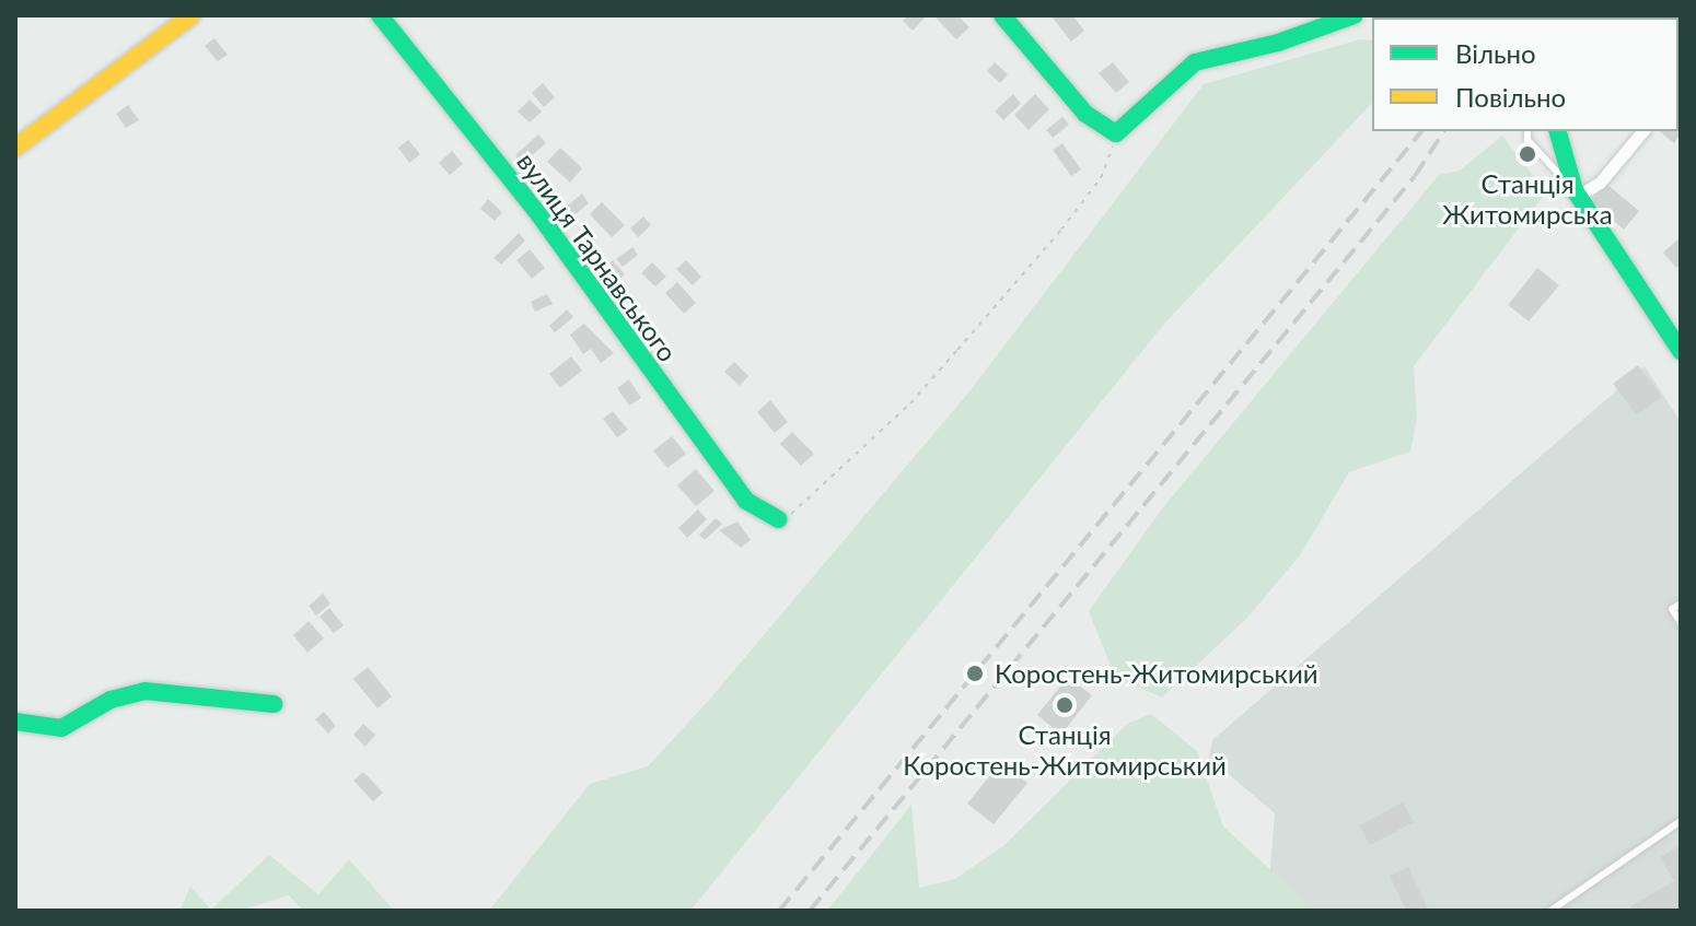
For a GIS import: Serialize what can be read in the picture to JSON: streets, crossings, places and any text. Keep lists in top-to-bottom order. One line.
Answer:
{"streets":{"street":["вулиця Тарнавського"]},"places":["Станція Житомирська","Коростень-Житомирський","Станція Коростень-Житомирський"],"legend":["Вільно","Повільно"]}
